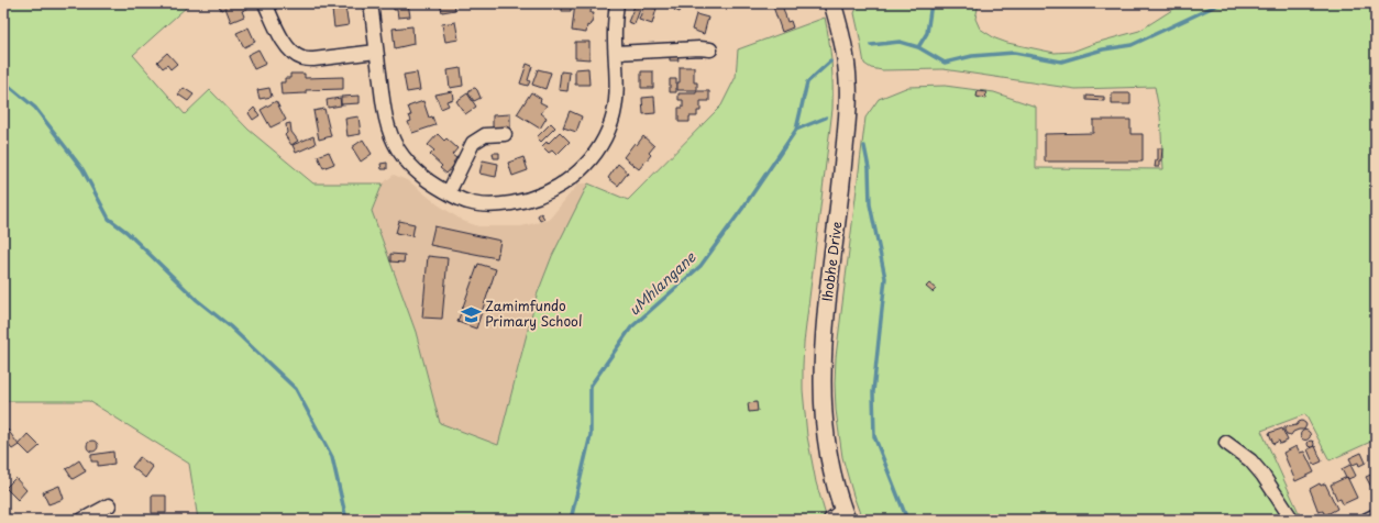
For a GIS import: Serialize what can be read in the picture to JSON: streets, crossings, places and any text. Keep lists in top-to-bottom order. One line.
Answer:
{"streets":{"street":["Ihobhe Drive"]},"water":["uMhlangane"],"places":{"school or university":["Zamimfundo Primary School"]}}
